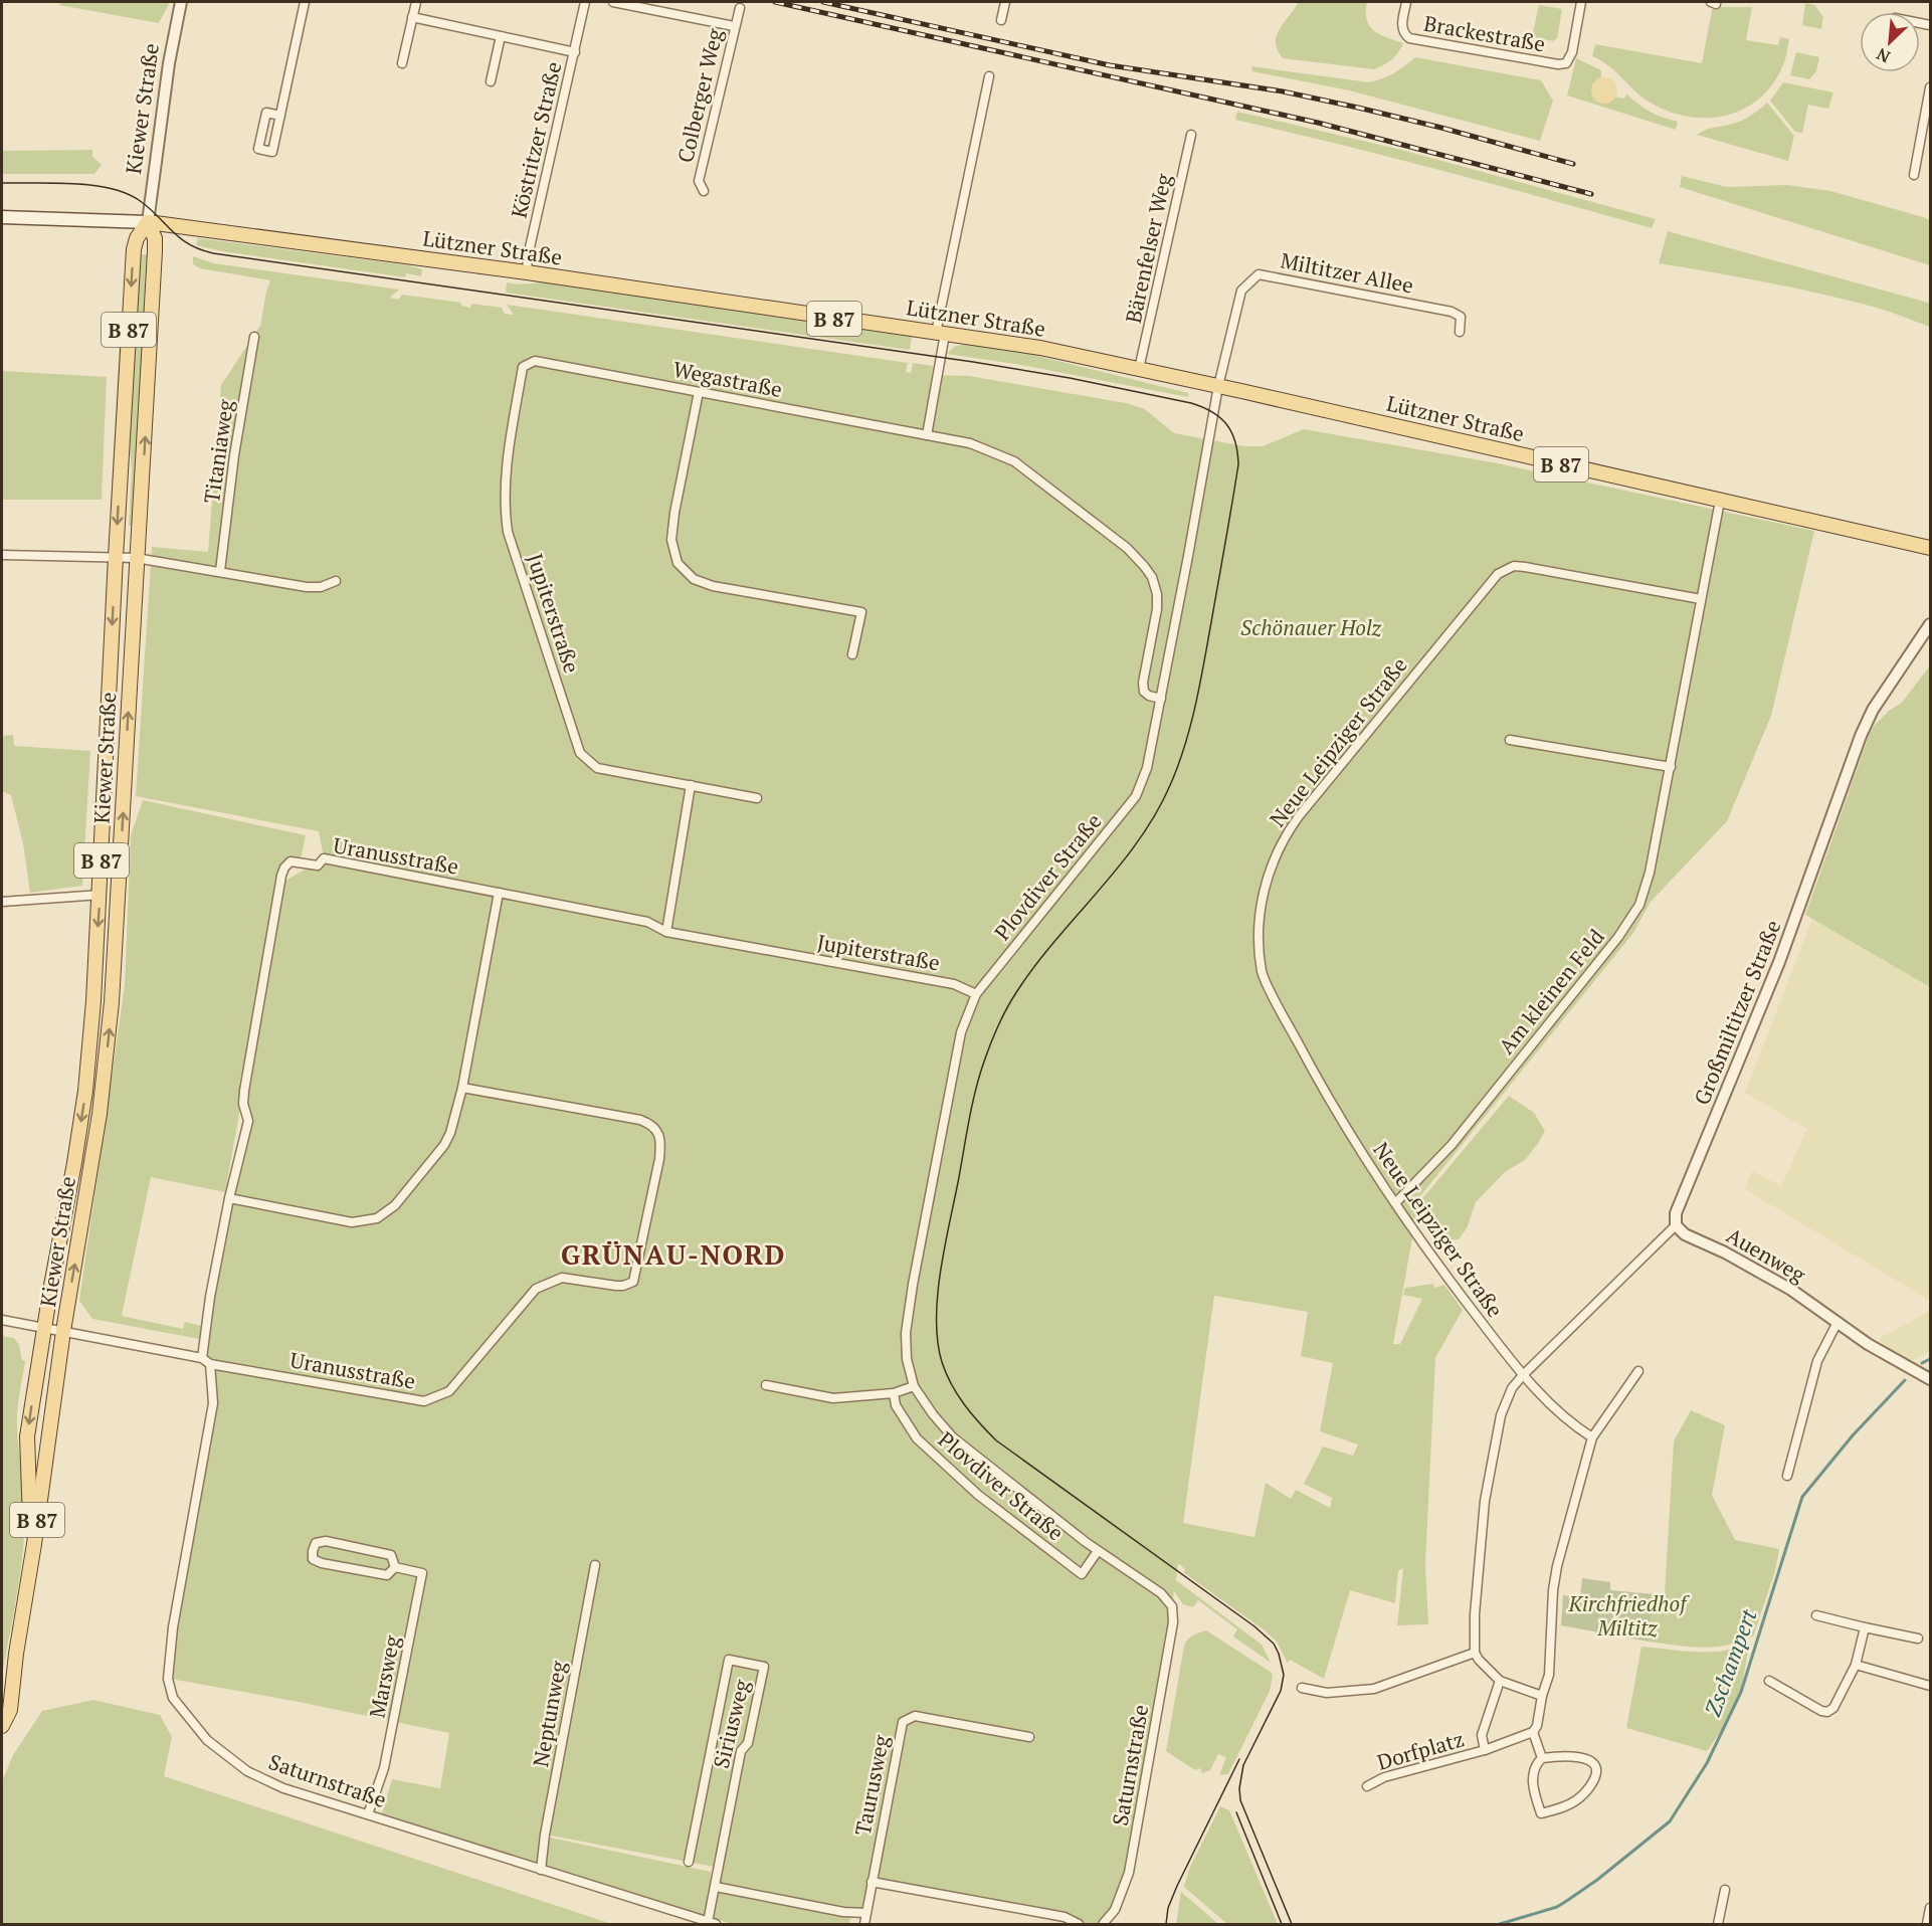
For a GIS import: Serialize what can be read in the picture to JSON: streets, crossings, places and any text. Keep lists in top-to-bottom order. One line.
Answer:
{"streets":{"main road":["Kiewer Straße","Lützner Straße","B 87"],"street":["Brackestraße","Colberger Weg","Köstritzer Straße","Bärenfelser Weg","Miltitzer Allee","Wegastraße","Titaniaweg","Jupiterstraße","Neue Leipziger Straße","Uranusstraße","Plovdiver Straße","Am kleinen Feld","Großmiltitzer Straße","Auenweg","Marsweg","Neptunweg","Siriusweg","Dorfplatz","Saturnstraße","Taurusweg"]},"crossings":[["Kiewer Straße","Lützner Straße"],["Kiewer Straße","B 87"],["Kiewer Straße","Uranusstraße"],["Köstritzer Straße","Lützner Straße"],["Lützner Straße","Bärenfelser Weg"],["Lützner Straße","Miltitzer Allee"],["Lützner Straße","Plovdiver Straße"],["Lützner Straße","Am kleinen Feld"],["Miltitzer Allee","Plovdiver Straße"],["Wegastraße","Jupiterstraße"],["Wegastraße","Plovdiver Straße"],["Jupiterstraße","Uranusstraße"],["Jupiterstraße","Plovdiver Straße"],["Neue Leipziger Straße","Am kleinen Feld"],["Uranusstraße","Saturnstraße"],["Plovdiver Straße","Saturnstraße"],["Großmiltitzer Straße","Auenweg"],["Marsweg","Saturnstraße"],["Neptunweg","Saturnstraße"],["Siriusweg","Saturnstraße"]],"districts":["GRÜNAU-NORD"],"water":["Zschampert"],"parks":["Schönauer Holz","Kirchfriedhof Miltitz"],"north":"bottom left"}
